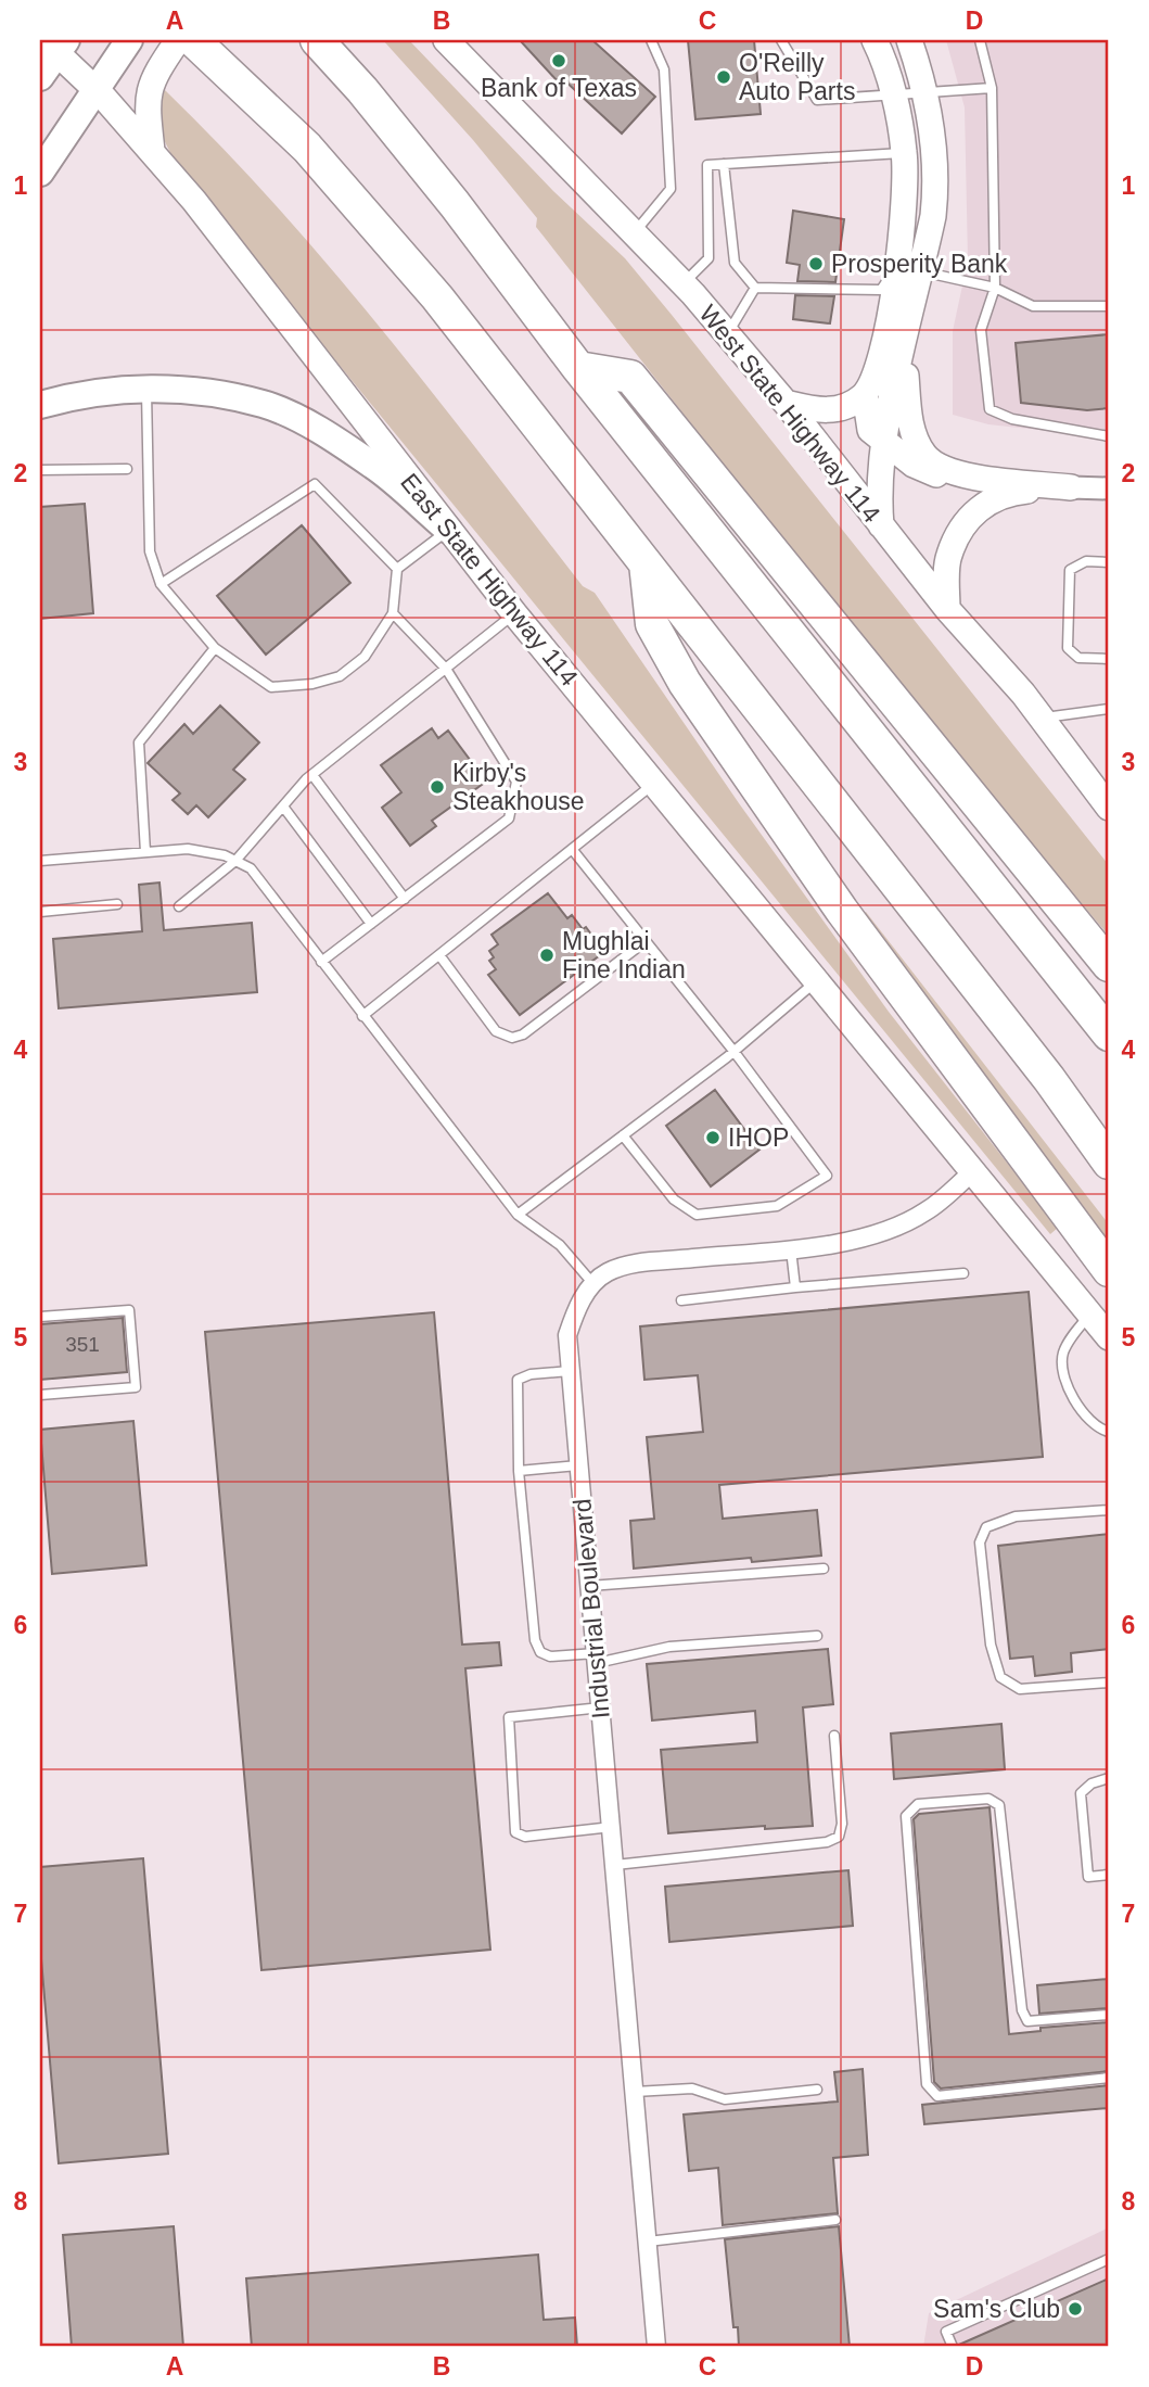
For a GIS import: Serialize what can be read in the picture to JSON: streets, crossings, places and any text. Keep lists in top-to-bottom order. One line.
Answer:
{"streets":{"main road":["West State Highway 114","East State Highway 114"],"street":["Industrial Boulevard"]},"places":["Bank of Texas","O'Reilly Auto Parts","Prosperity Bank","Kirby's Steakhouse","Mughlai Fine Indian","IHOP","Sam's Club"],"house_numbers":["351"],"grid":{"columns":["A","B","C","D"],"rows":["1","2","3","4","5","6","7","8"]}}
